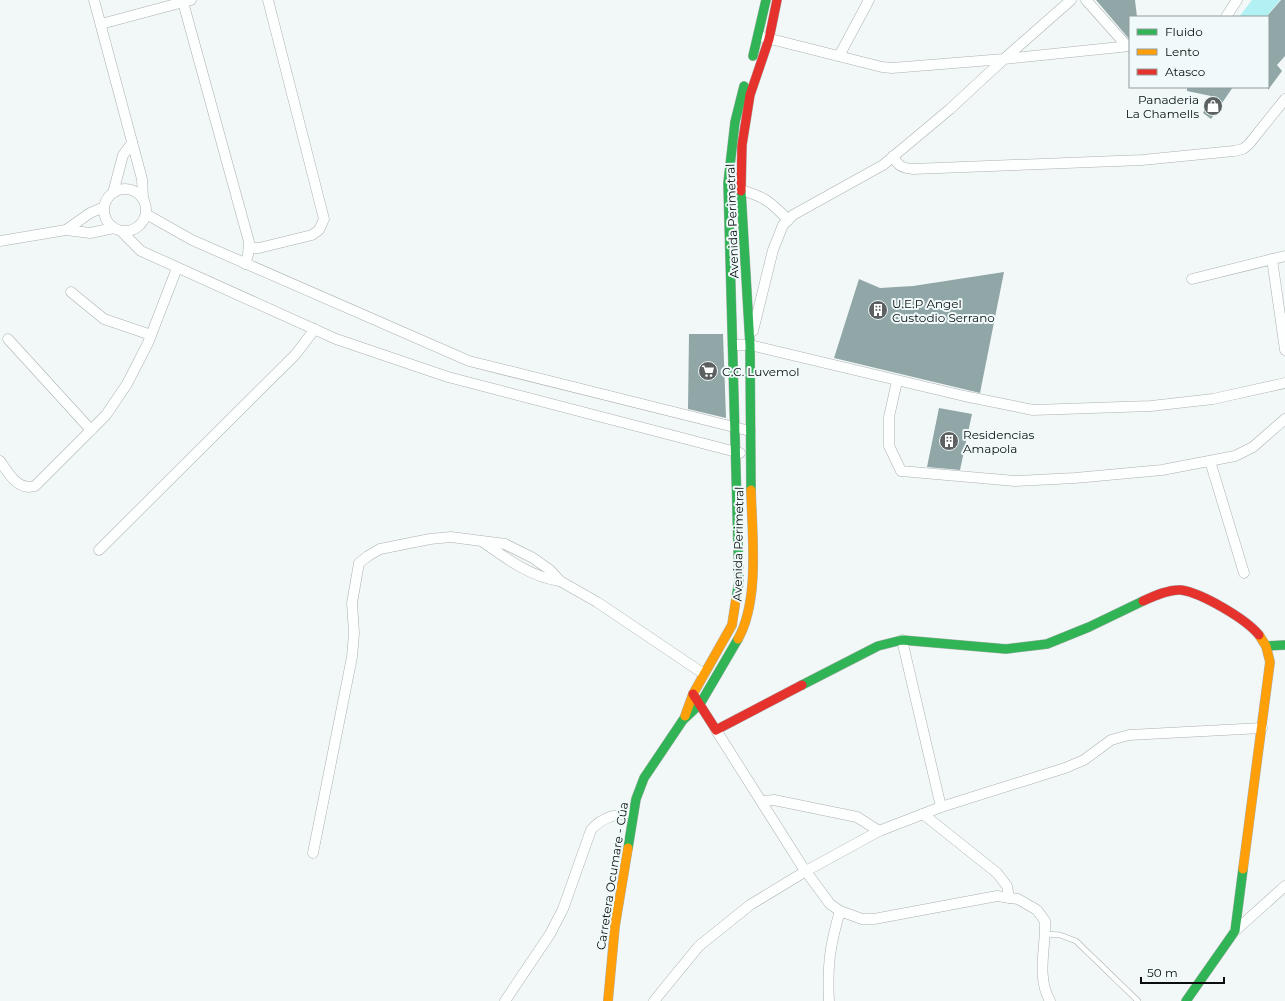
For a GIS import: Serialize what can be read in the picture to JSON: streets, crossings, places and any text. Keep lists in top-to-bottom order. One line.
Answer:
{"streets":{"main road":["Avenida Perimetral","Carretera Ocumare - Cúa"]},"crossings":[["Avenida Perimetral","Carretera Ocumare - Cúa"]],"places":{"shop":["Panaderia La Chamells"],"building":["U.E.P Angel Custodio Serrano","Residencias Amapola"],"supermarket":["C.C. Luvemol"]},"legend":["Fluido","Lento","Atasco"],"scale_bar":"50 m"}
